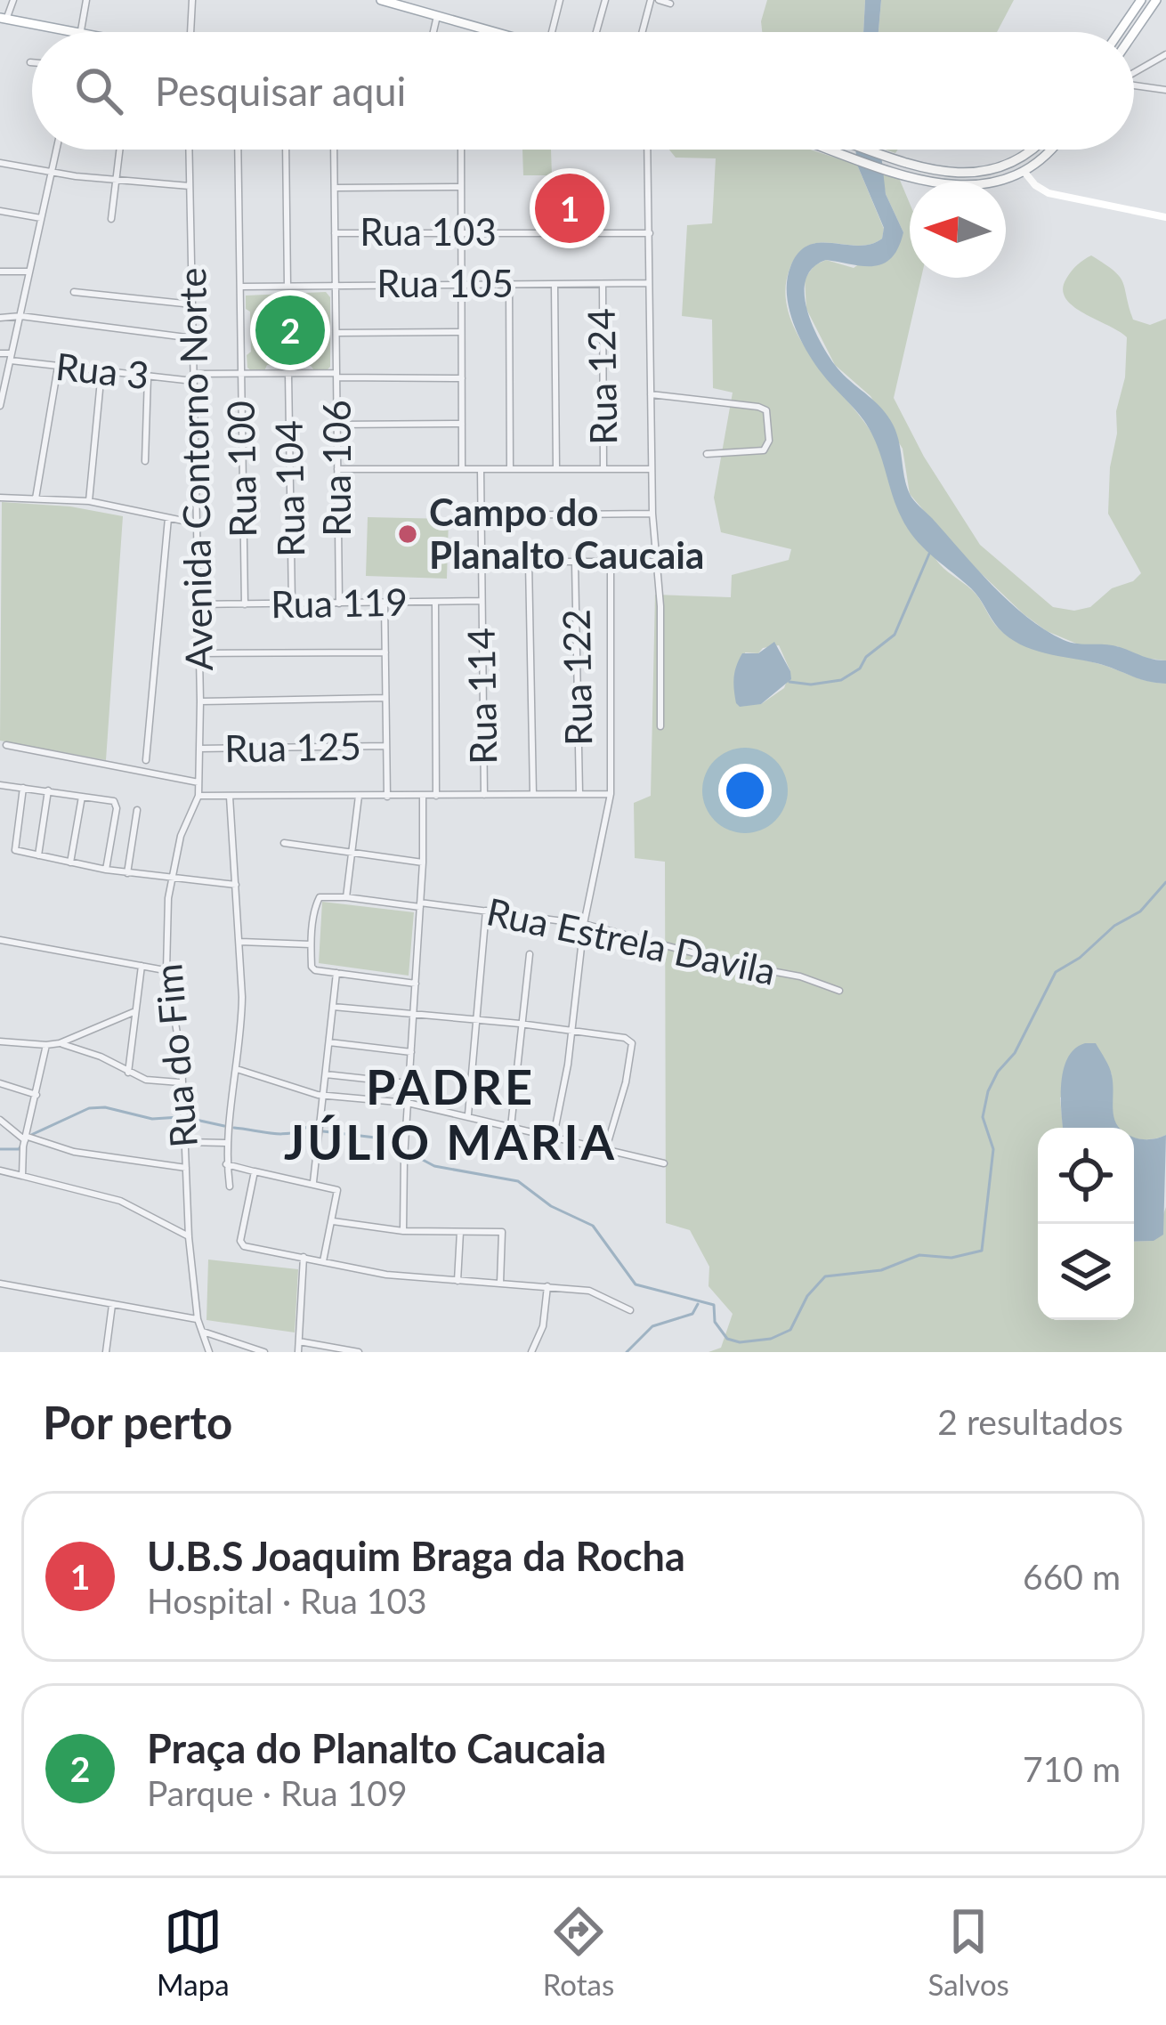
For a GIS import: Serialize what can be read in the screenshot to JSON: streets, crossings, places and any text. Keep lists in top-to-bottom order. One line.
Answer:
{"streets":{"street":["Rua 103","Rua 105","Rua 3","Rua 124","Rua 106","Avenida Contorno Norte","Rua 100","Rua 104","Rua 119","Rua 122","Rua 114","Rua 125","Rua Estrela Davila","Rua do Fim"]},"crossings":[["Rua 103","Rua 106"],["Rua 105","Rua 124"],["Rua 105","Rua 106"],["Rua 105","Rua 100"],["Rua 3","Rua 106"],["Rua 3","Avenida Contorno Norte"],["Rua 3","Rua 100"],["Rua 3","Rua 104"],["Rua 106","Rua 119"],["Avenida Contorno Norte","Rua 119"],["Avenida Contorno Norte","Rua 125"],["Avenida Contorno Norte","Rua do Fim"],["Rua 100","Rua 119"],["Rua 104","Rua 119"],["Rua 119","Rua 114"]],"districts":["PADRE JÚLIO MARIA"],"places":["Campo do Planalto Caucaia"],"north":"left","page":{"search":"Pesquisar aqui","pins":["1","2"],"heading":["Por perto","2 resultados"],"list":[{"mark":"1","name":"U.B.S Joaquim Braga da Rocha","note":"Hospital · Rua 103","value":"660 m"},{"mark":"2","name":"Praça do Planalto Caucaia","note":"Parque · Rua 109","value":"710 m"}],"nav":["Mapa","Rotas","Salvos"]}}
